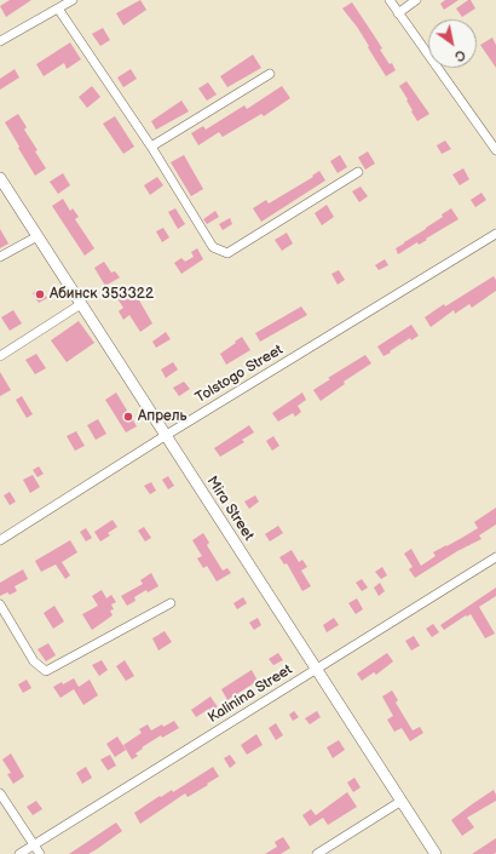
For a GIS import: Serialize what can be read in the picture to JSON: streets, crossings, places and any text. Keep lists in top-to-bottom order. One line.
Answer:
{"streets":{"main road":["Mira Street"],"street":["Tolstogo Street","Kalinina Street"]},"crossings":[["Tolstogo Street","Mira Street"],["Mira Street","Kalinina Street"]],"places":["Абинск 353322","Апрель"],"north":"bottom right"}
